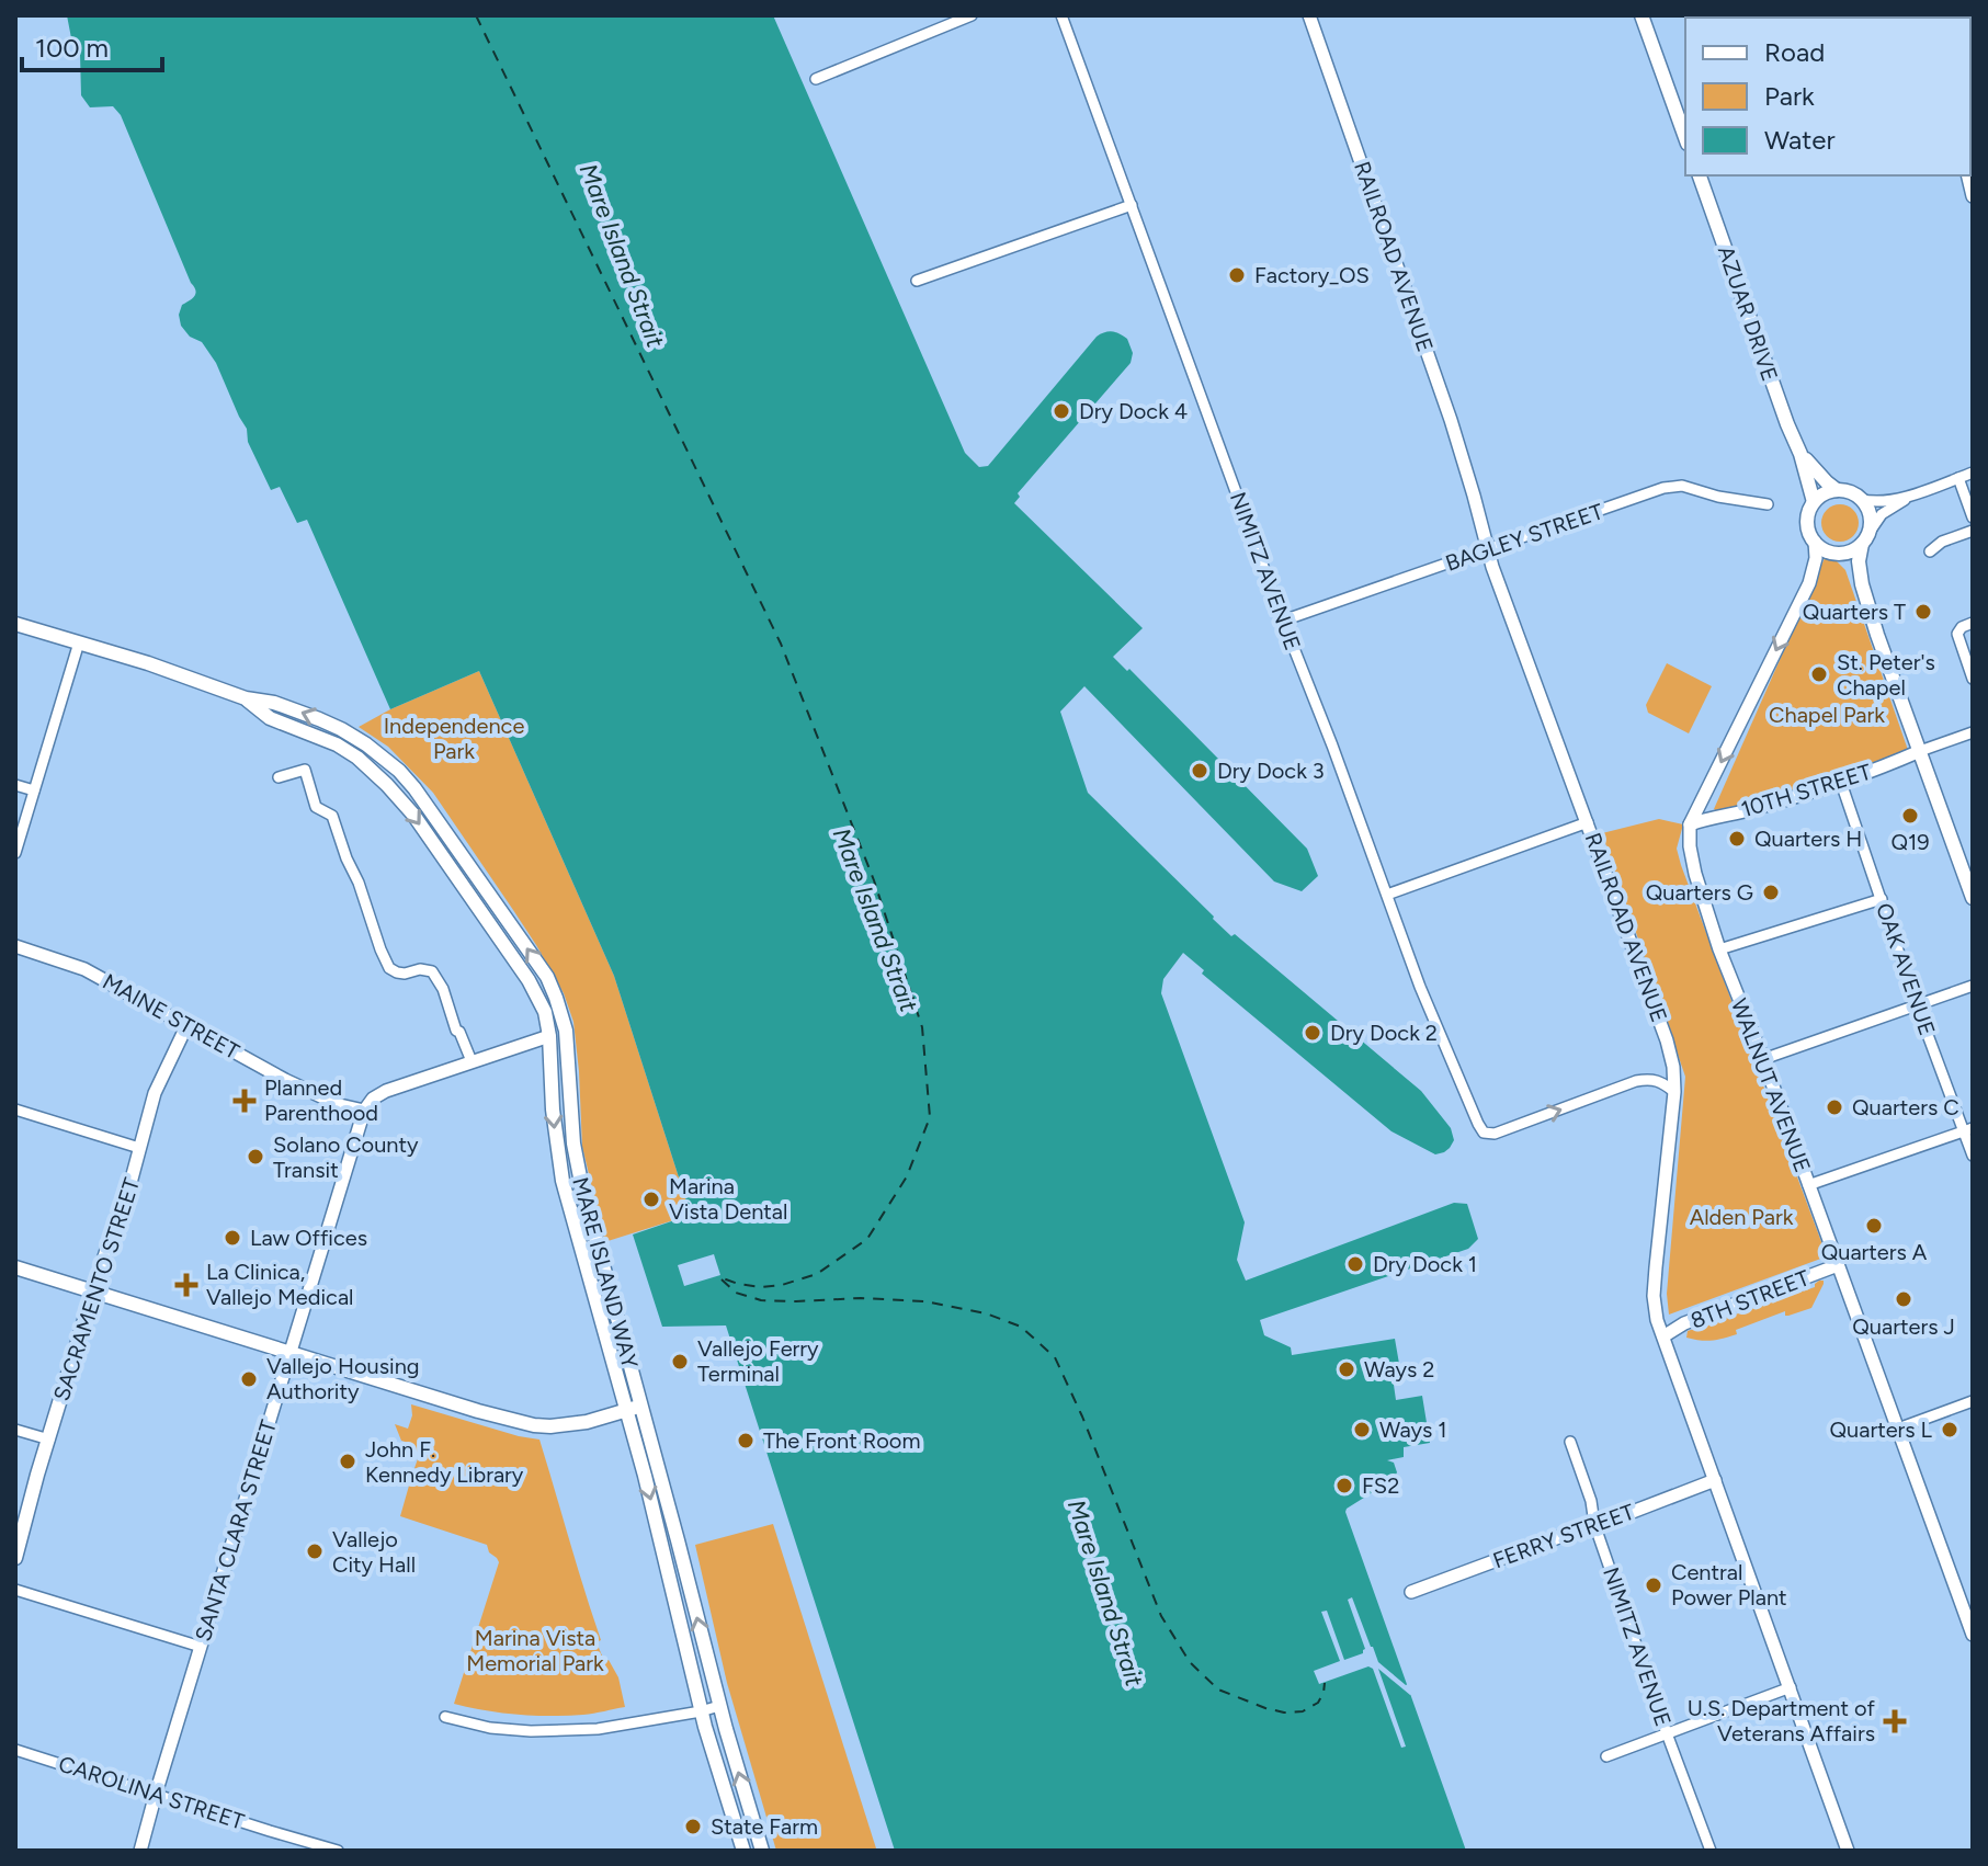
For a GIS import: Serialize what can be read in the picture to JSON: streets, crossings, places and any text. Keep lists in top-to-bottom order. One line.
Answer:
{"streets":{"main road":["AZUAR DRIVE","MARE ISLAND WAY","SACRAMENTO STREET"],"street":["RAILROAD AVENUE","BAGLEY STREET","NIMITZ AVENUE","10TH STREET","OAK AVENUE","MAINE STREET","WALNUT AVENUE","8TH STREET","SANTA CLARA STREET","FERRY STREET","CAROLINA STREET"]},"crossings":[["RAILROAD AVENUE","BAGLEY STREET"],["RAILROAD AVENUE","NIMITZ AVENUE"],["RAILROAD AVENUE","8TH STREET"],["RAILROAD AVENUE","FERRY STREET"],["BAGLEY STREET","NIMITZ AVENUE"],["NIMITZ AVENUE","FERRY STREET"],["10TH STREET","OAK AVENUE"],["10TH STREET","WALNUT AVENUE"],["MAINE STREET","SACRAMENTO STREET"],["MAINE STREET","SANTA CLARA STREET"],["WALNUT AVENUE","8TH STREET"],["SANTA CLARA STREET","CAROLINA STREET"]],"water":["Mare Island Strait"],"parks":["Chapel Park","Independence Park","Alden Park","Marina Vista Memorial Park"],"places":{"other":["Factory_OS","Dry Dock 4","Quarters T","St. Peter's Chapel","Dry Dock 3","Q19","Quarters H","Quarters G","Dry Dock 2","Quarters C","Solano County Transit","Marina Vista Dental","Quarters A","Law Offices","Dry Dock 1","Quarters J","Vallejo Ferry Terminal","Ways 2","Vallejo Housing Authority","Ways 1","Quarters L","The Front Room","John F. Kennedy Library","FS2","Vallejo City Hall","Central Power Plant","State Farm"],"health":["Planned Parenthood","La Clinica, Vallejo Medical","U.S. Department of Veterans Affairs"]},"legend":["Road","Park","Water"],"scale_bar":"100 m"}
